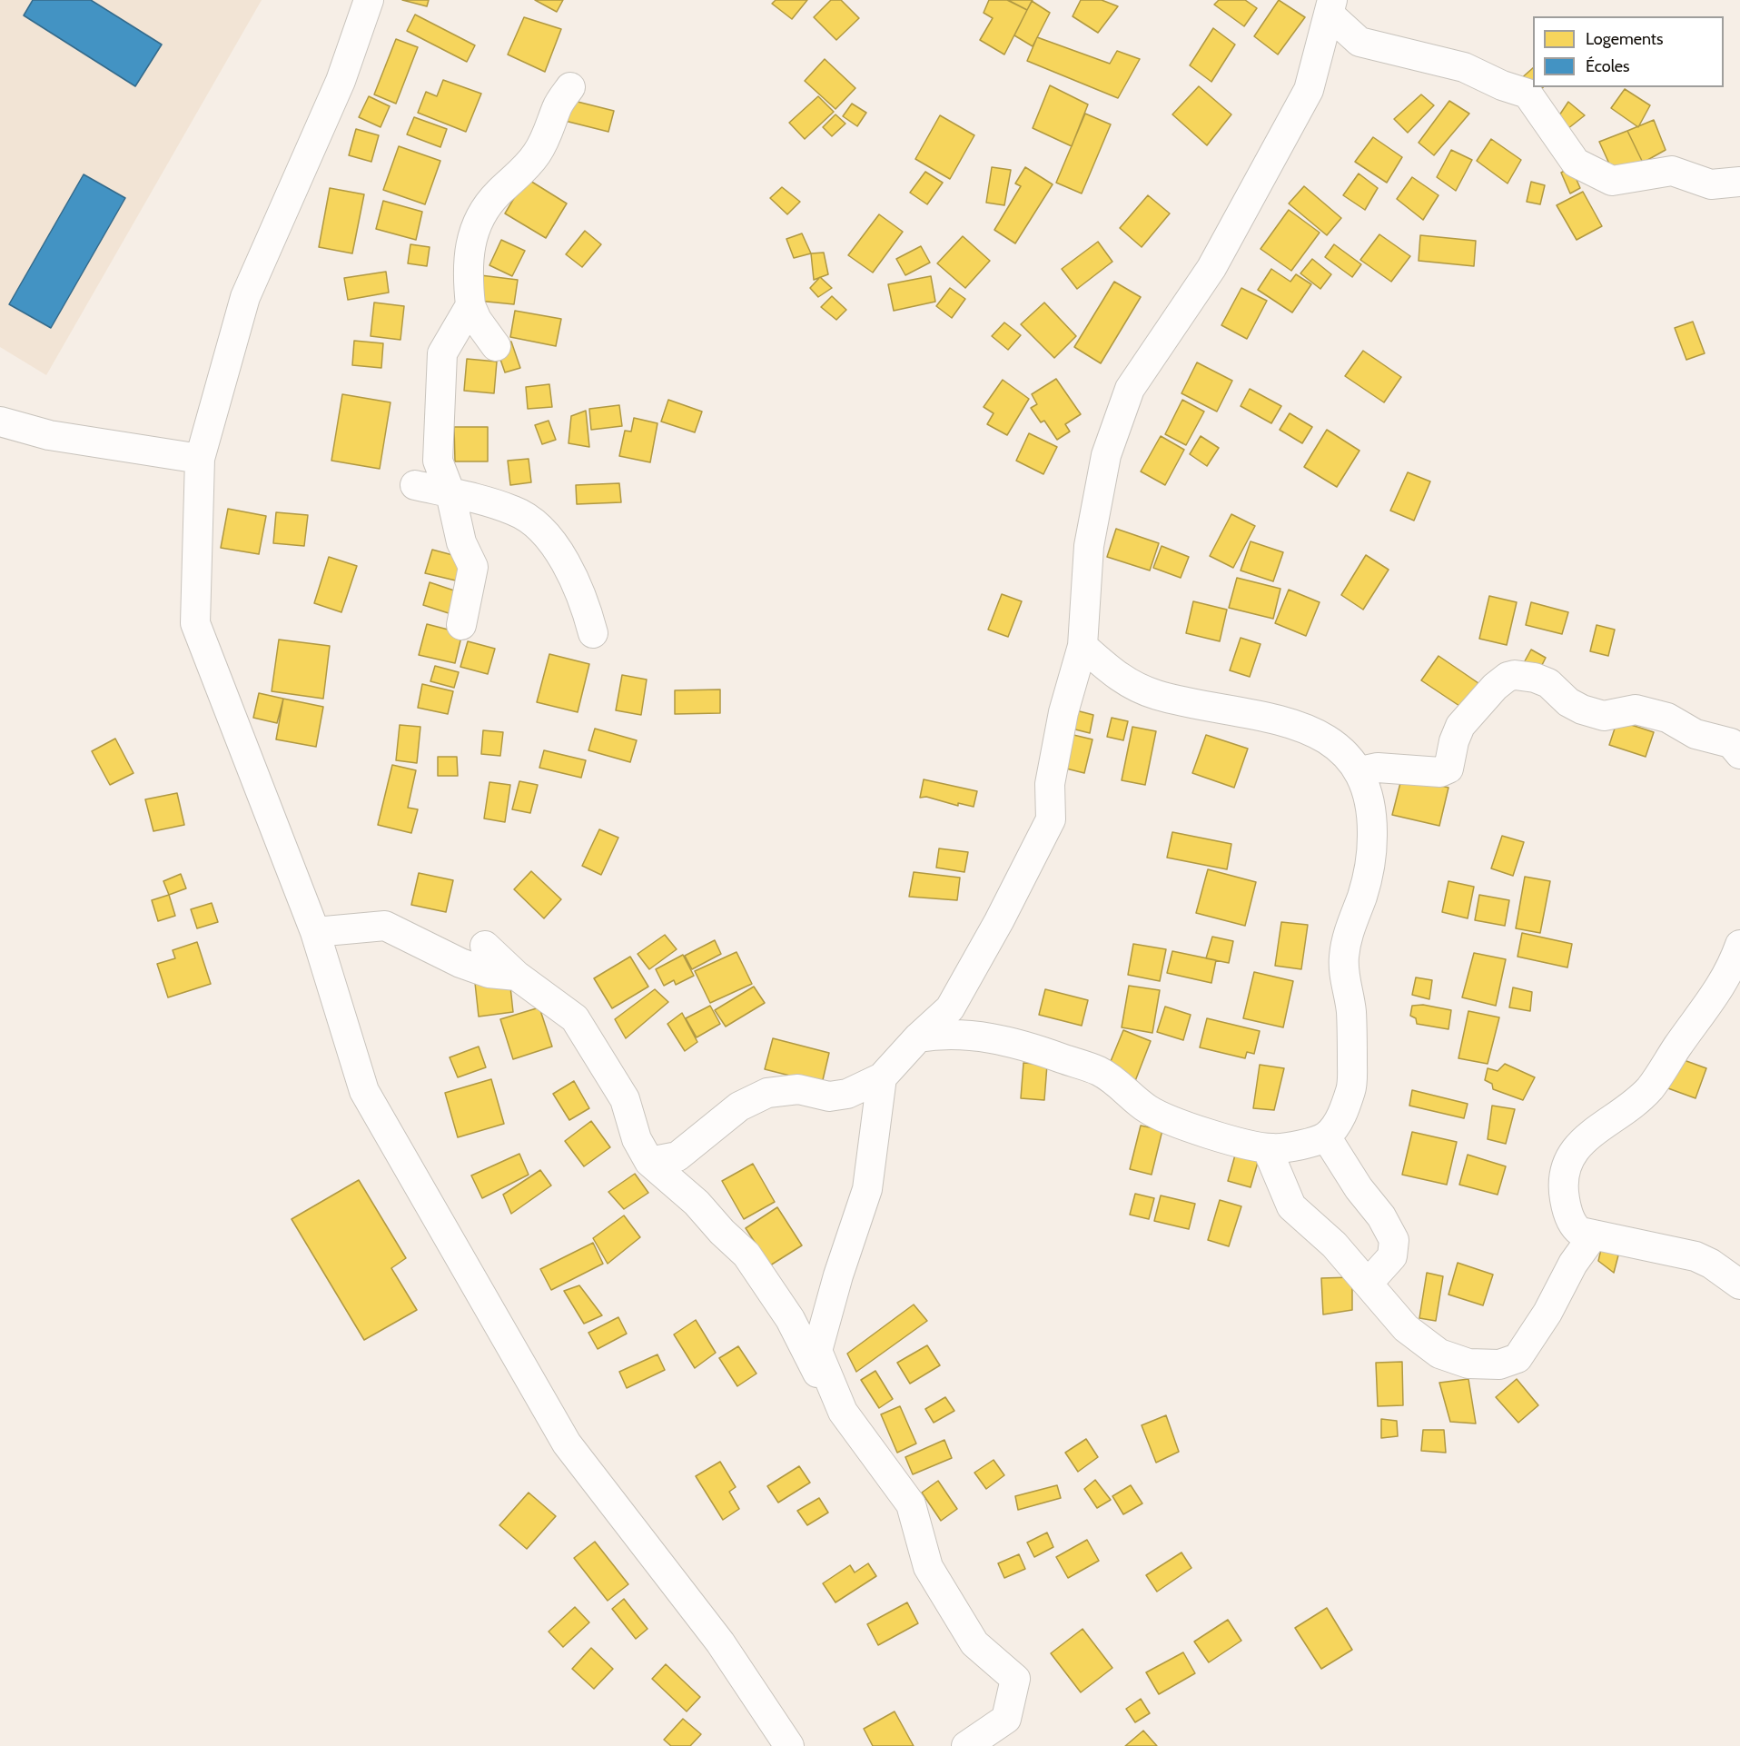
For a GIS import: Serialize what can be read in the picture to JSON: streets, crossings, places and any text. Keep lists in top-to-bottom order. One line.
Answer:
{"legend":["Logements","Écoles"]}
